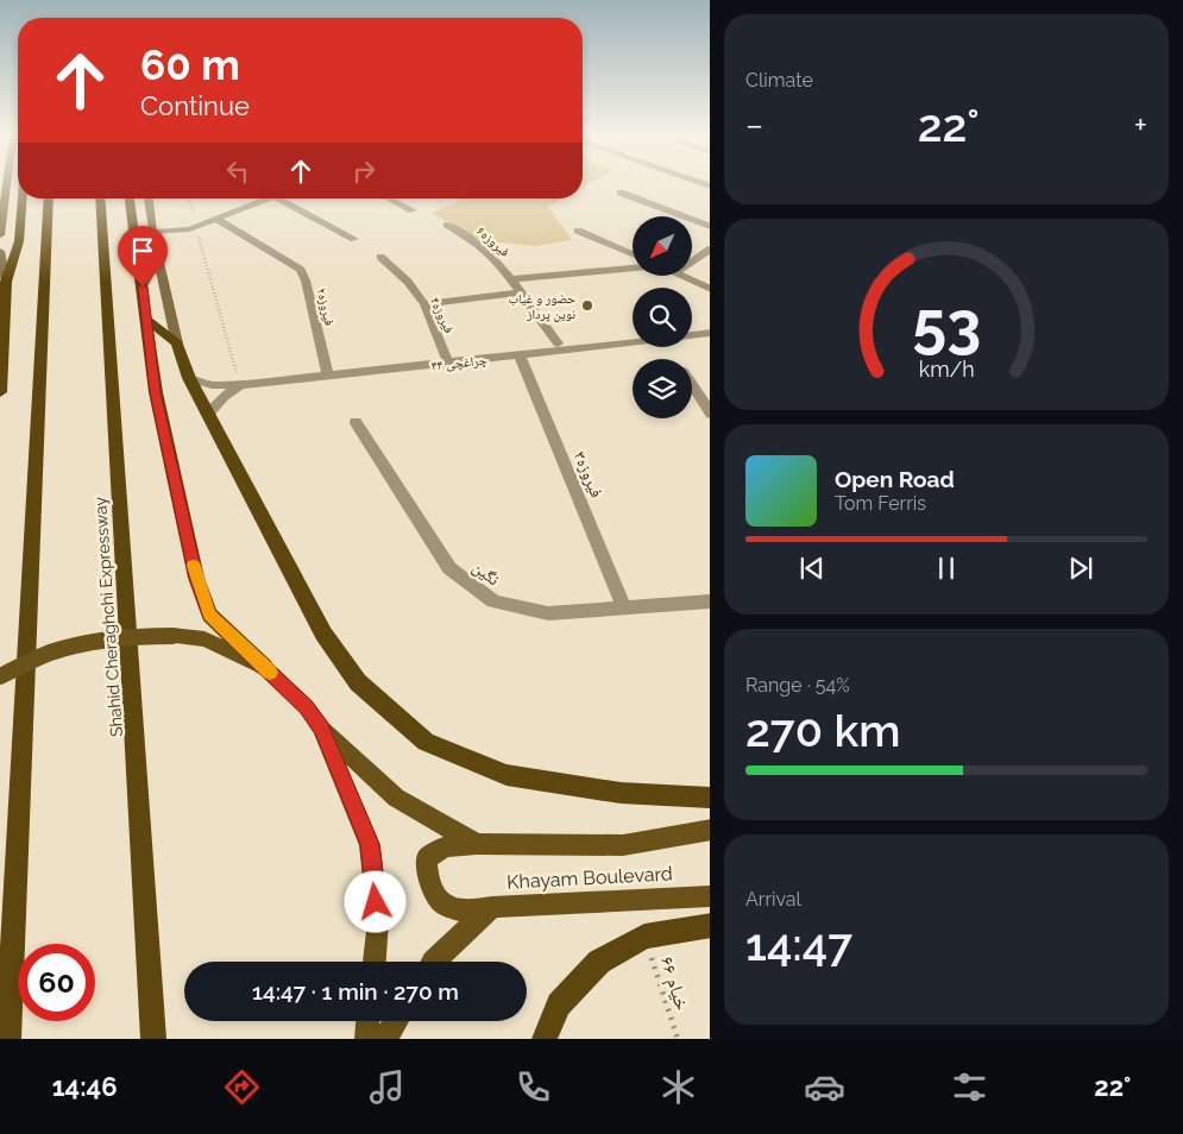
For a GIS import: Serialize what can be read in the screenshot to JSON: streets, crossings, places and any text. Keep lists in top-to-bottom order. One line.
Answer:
{"streets":{"highway":["Shahid Cheraghchi Expressway"],"main road":["Khayam Boulevard"],"street":["فیروزه۶","فیروزه۲","فیروزه۴","چراغچی ۴۴","فیروزه۳","نگین"],"path":["خیام ۶۶"]},"crossings":[["فیروزه۲","چراغچی ۴۴"],["فیروزه۴","چراغچی ۴۴"],["چراغچی ۴۴","فیروزه۳"],["فیروزه۳","نگین"]],"places":["حضور و غیاب نوین پرداز"],"north":"bottom left","page":{"tile":["Climate",["Range · 54%","270 km"],["Arrival","14:47"]],"turn":["60 m","Continue"],"heat":["−","22°","+"],"song":["Open Road","Tom Ferris"],"limit":"60","trip":"14:47 · 1 min · 270 m","tabs":["14:46","22°"],"gauge":["53","km/h"]}}
